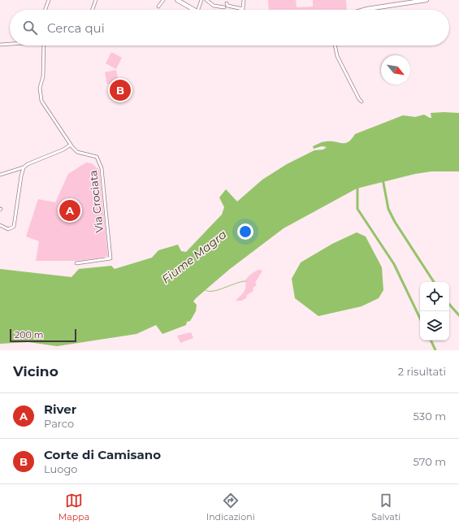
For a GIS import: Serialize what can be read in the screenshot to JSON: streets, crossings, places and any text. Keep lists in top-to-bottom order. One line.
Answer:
{"streets":{"street":["Via Crociata"]},"water":["Fiume Magra"],"scale_bar":"200 m","north":"bottom right","page":{"search":"Cerca qui","pins":["B","A"],"scale":"200 m","heading":["Vicino","2 risultati"],"list":[{"mark":"A","name":"River","note":"Parco","value":"530 m"},{"mark":"B","name":"Corte di Camisano","note":"Luogo","value":"570 m"}],"nav":["Mappa","Indicazioni","Salvati"]}}
